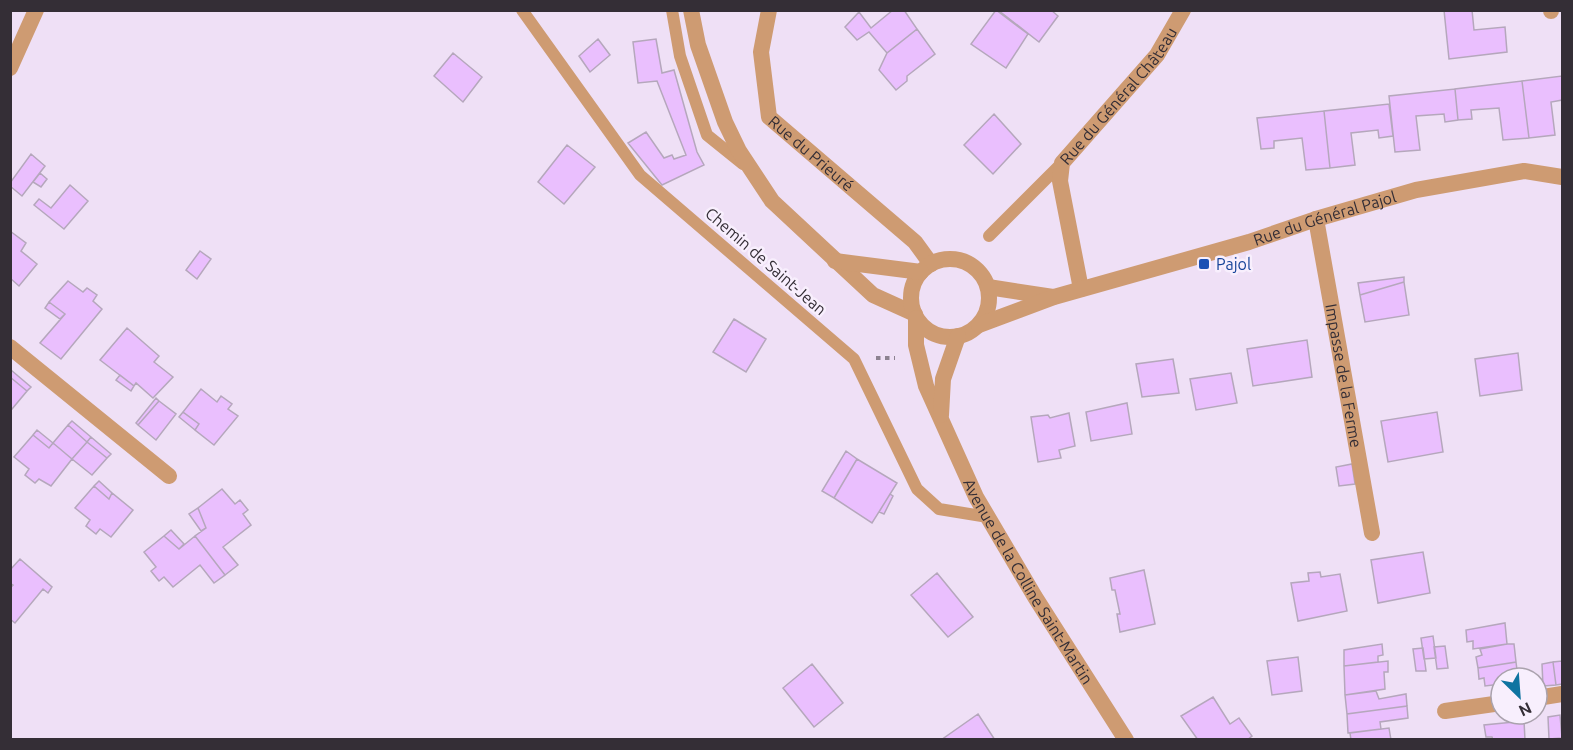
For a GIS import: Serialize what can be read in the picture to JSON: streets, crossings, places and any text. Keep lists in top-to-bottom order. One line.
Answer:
{"streets":{"street":["Rue du Général Château","Rue du Prieuré","Rue du Général Pajol","Impasse de la Ferme","Avenue de la Colline Saint-Martin"],"lane":["Chemin de Saint-Jean"]},"crossings":[["Rue du Général Château","Rue du Général Pajol"],["Rue du Prieuré","Rue du Général Pajol"],["Rue du Prieuré","Avenue de la Colline Saint-Martin"],["Rue du Général Pajol","Impasse de la Ferme"],["Rue du Général Pajol","Avenue de la Colline Saint-Martin"],["Chemin de Saint-Jean","Avenue de la Colline Saint-Martin"]],"places":{"transit":["Pajol"]},"north":"bottom right"}
